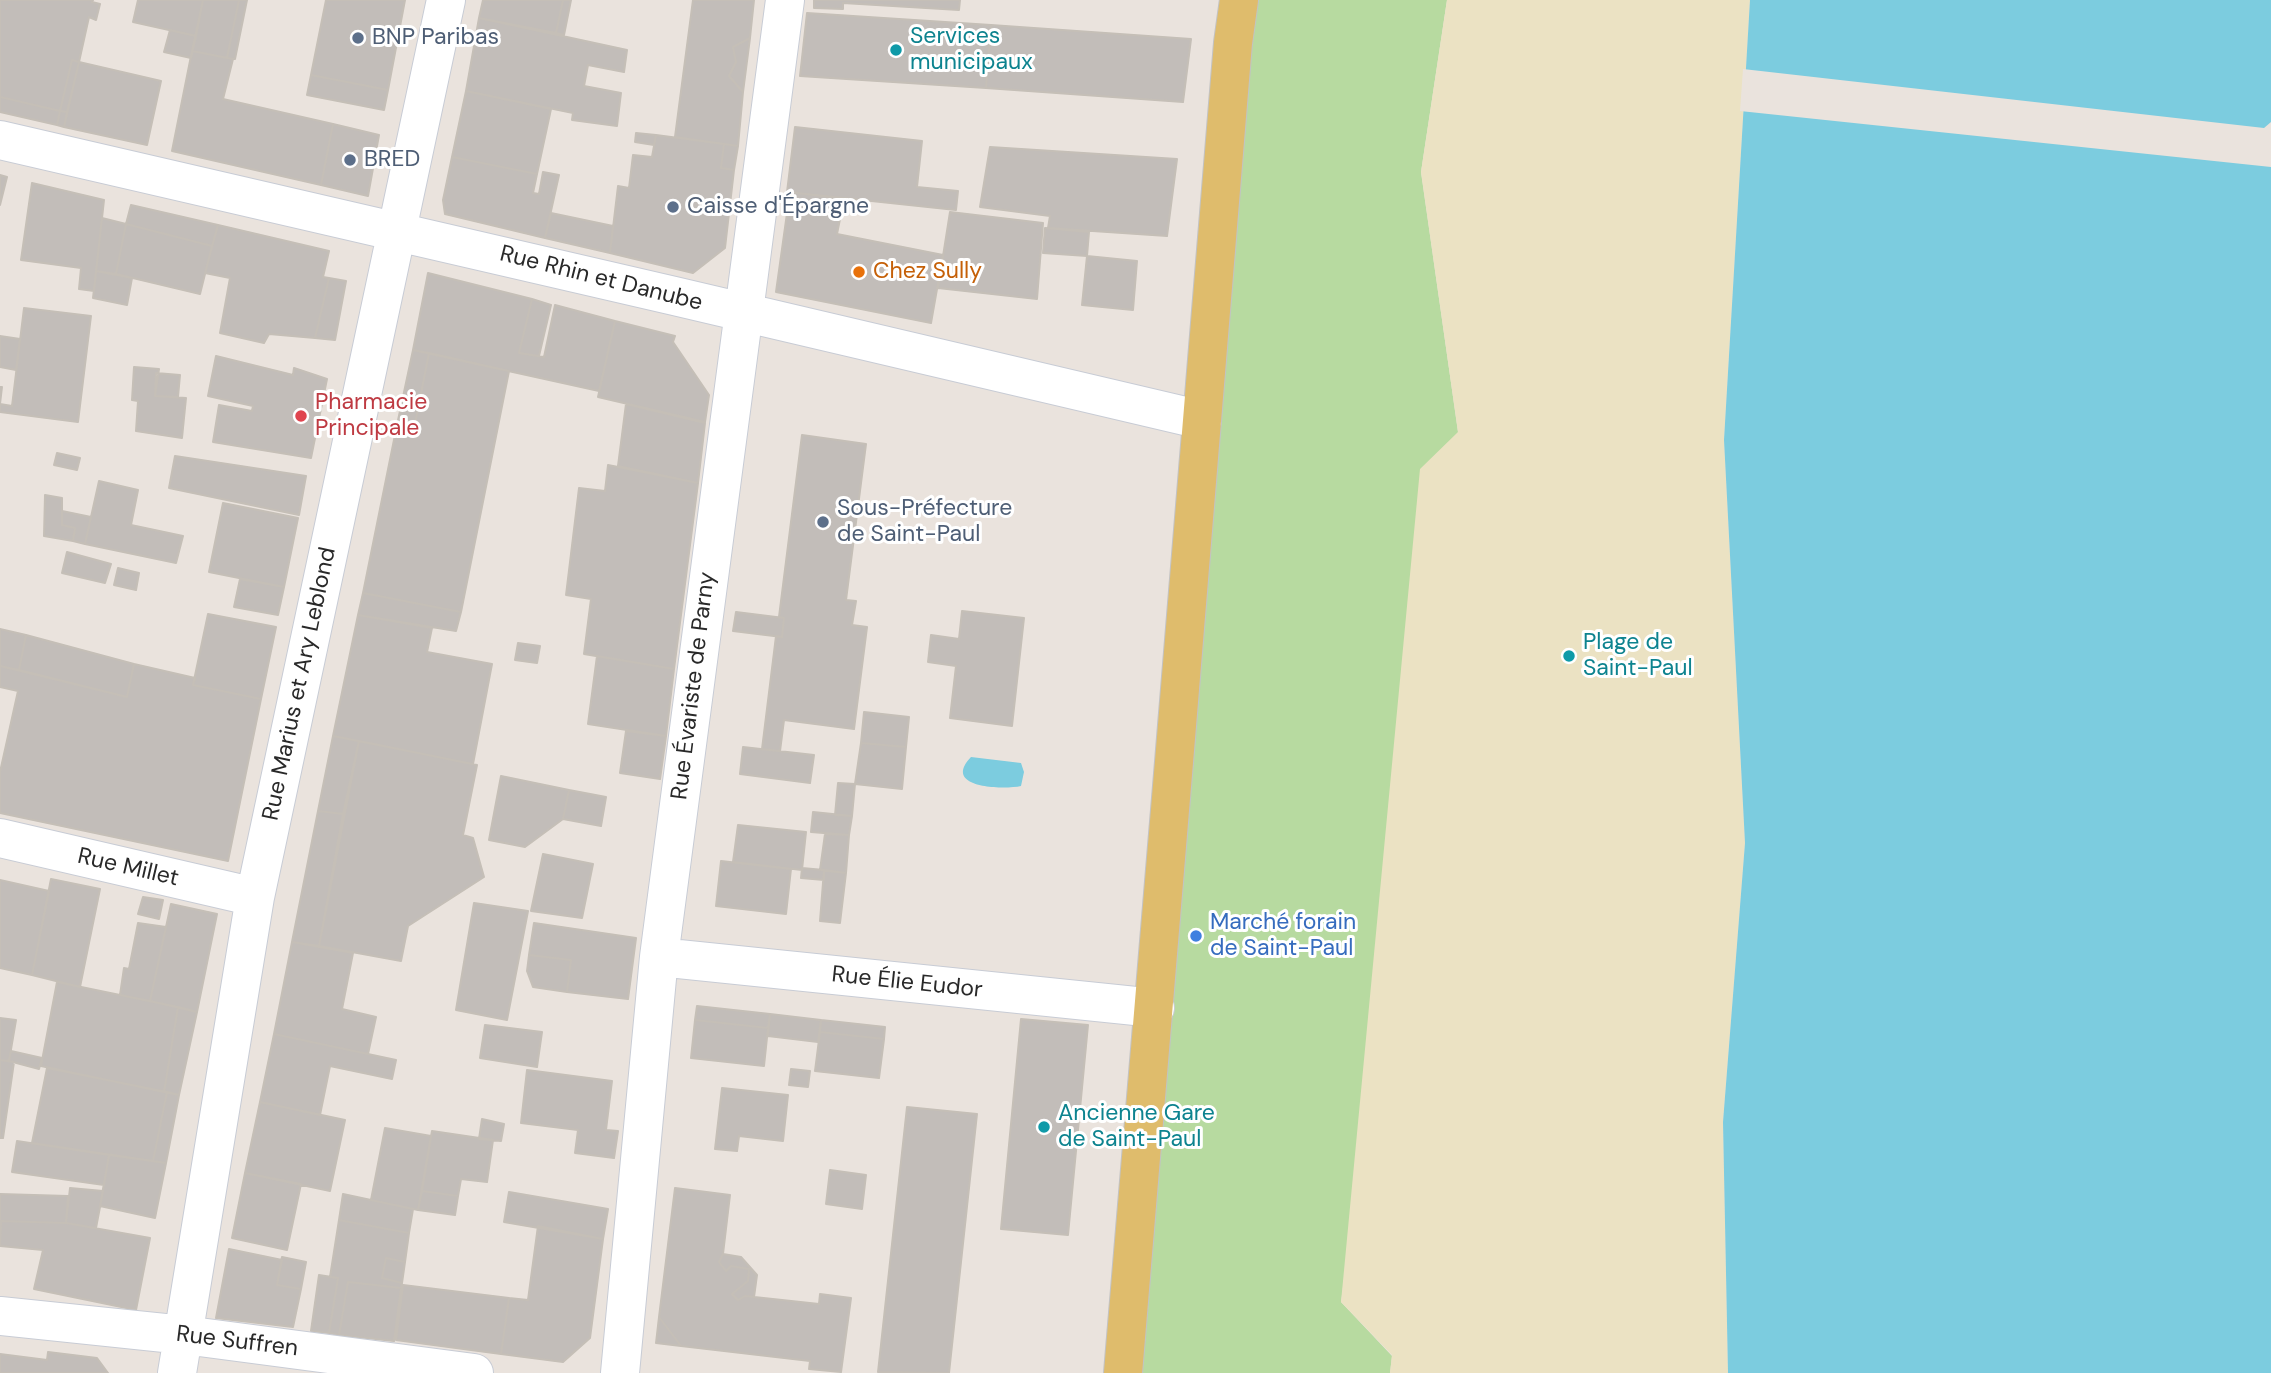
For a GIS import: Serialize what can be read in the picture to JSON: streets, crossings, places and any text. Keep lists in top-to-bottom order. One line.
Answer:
{"streets":{"street":["Rue Rhin et Danube","Rue Marius et Ary Leblond","Rue Évariste de Parny","Rue Millet","Rue Élie Eudor","Rue Suffren"]},"crossings":[["Rue Rhin et Danube","Rue Marius et Ary Leblond"],["Rue Rhin et Danube","Rue Évariste de Parny"],["Rue Marius et Ary Leblond","Rue Millet"],["Rue Marius et Ary Leblond","Rue Suffren"],["Rue Évariste de Parny","Rue Élie Eudor"]],"places":["BNP Paribas","Services municipaux","BRED","Caisse d'Épargne","Chez Sully","Pharmacie Principale","Sous-Préfecture de Saint-Paul","Plage de Saint-Paul","Marché forain de Saint-Paul","Ancienne Gare de Saint-Paul"]}
